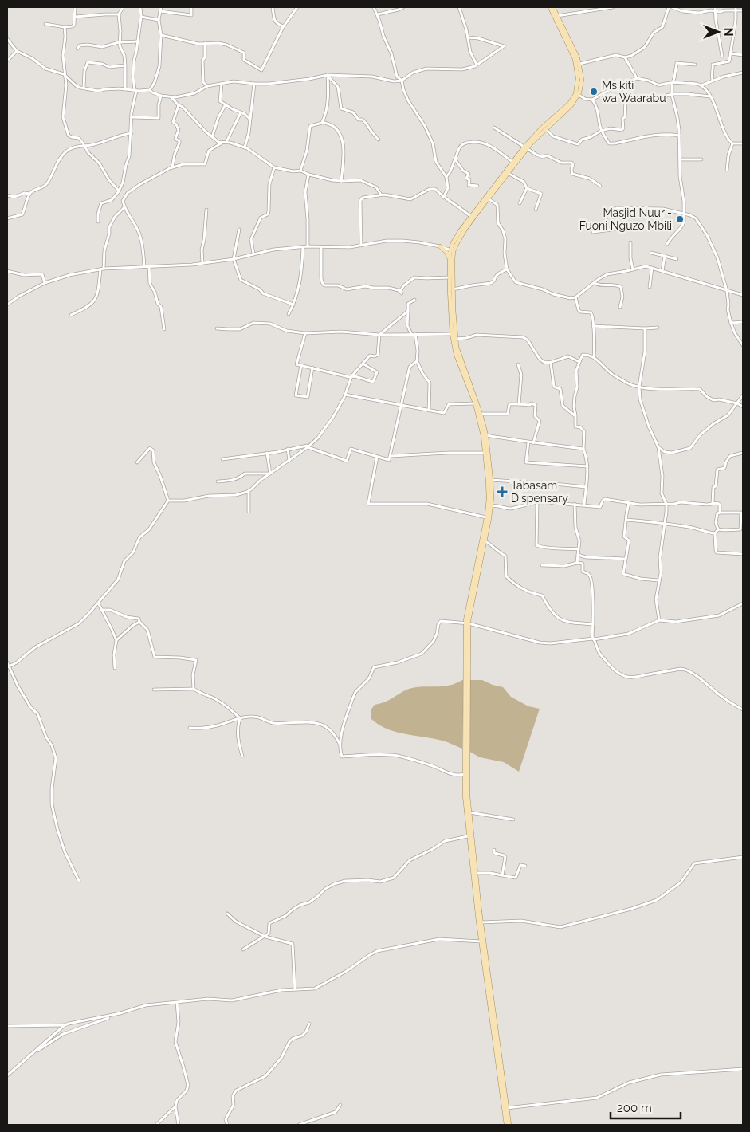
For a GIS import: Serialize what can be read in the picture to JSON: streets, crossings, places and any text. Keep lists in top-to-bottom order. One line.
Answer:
{"places":{"other":["Msikiti wa Waarabu","Masjid Nuur - Fuoni Nguzo Mbili"],"health":["Tabasam Dispensary"]},"scale_bar":"200 m","north":"right"}
